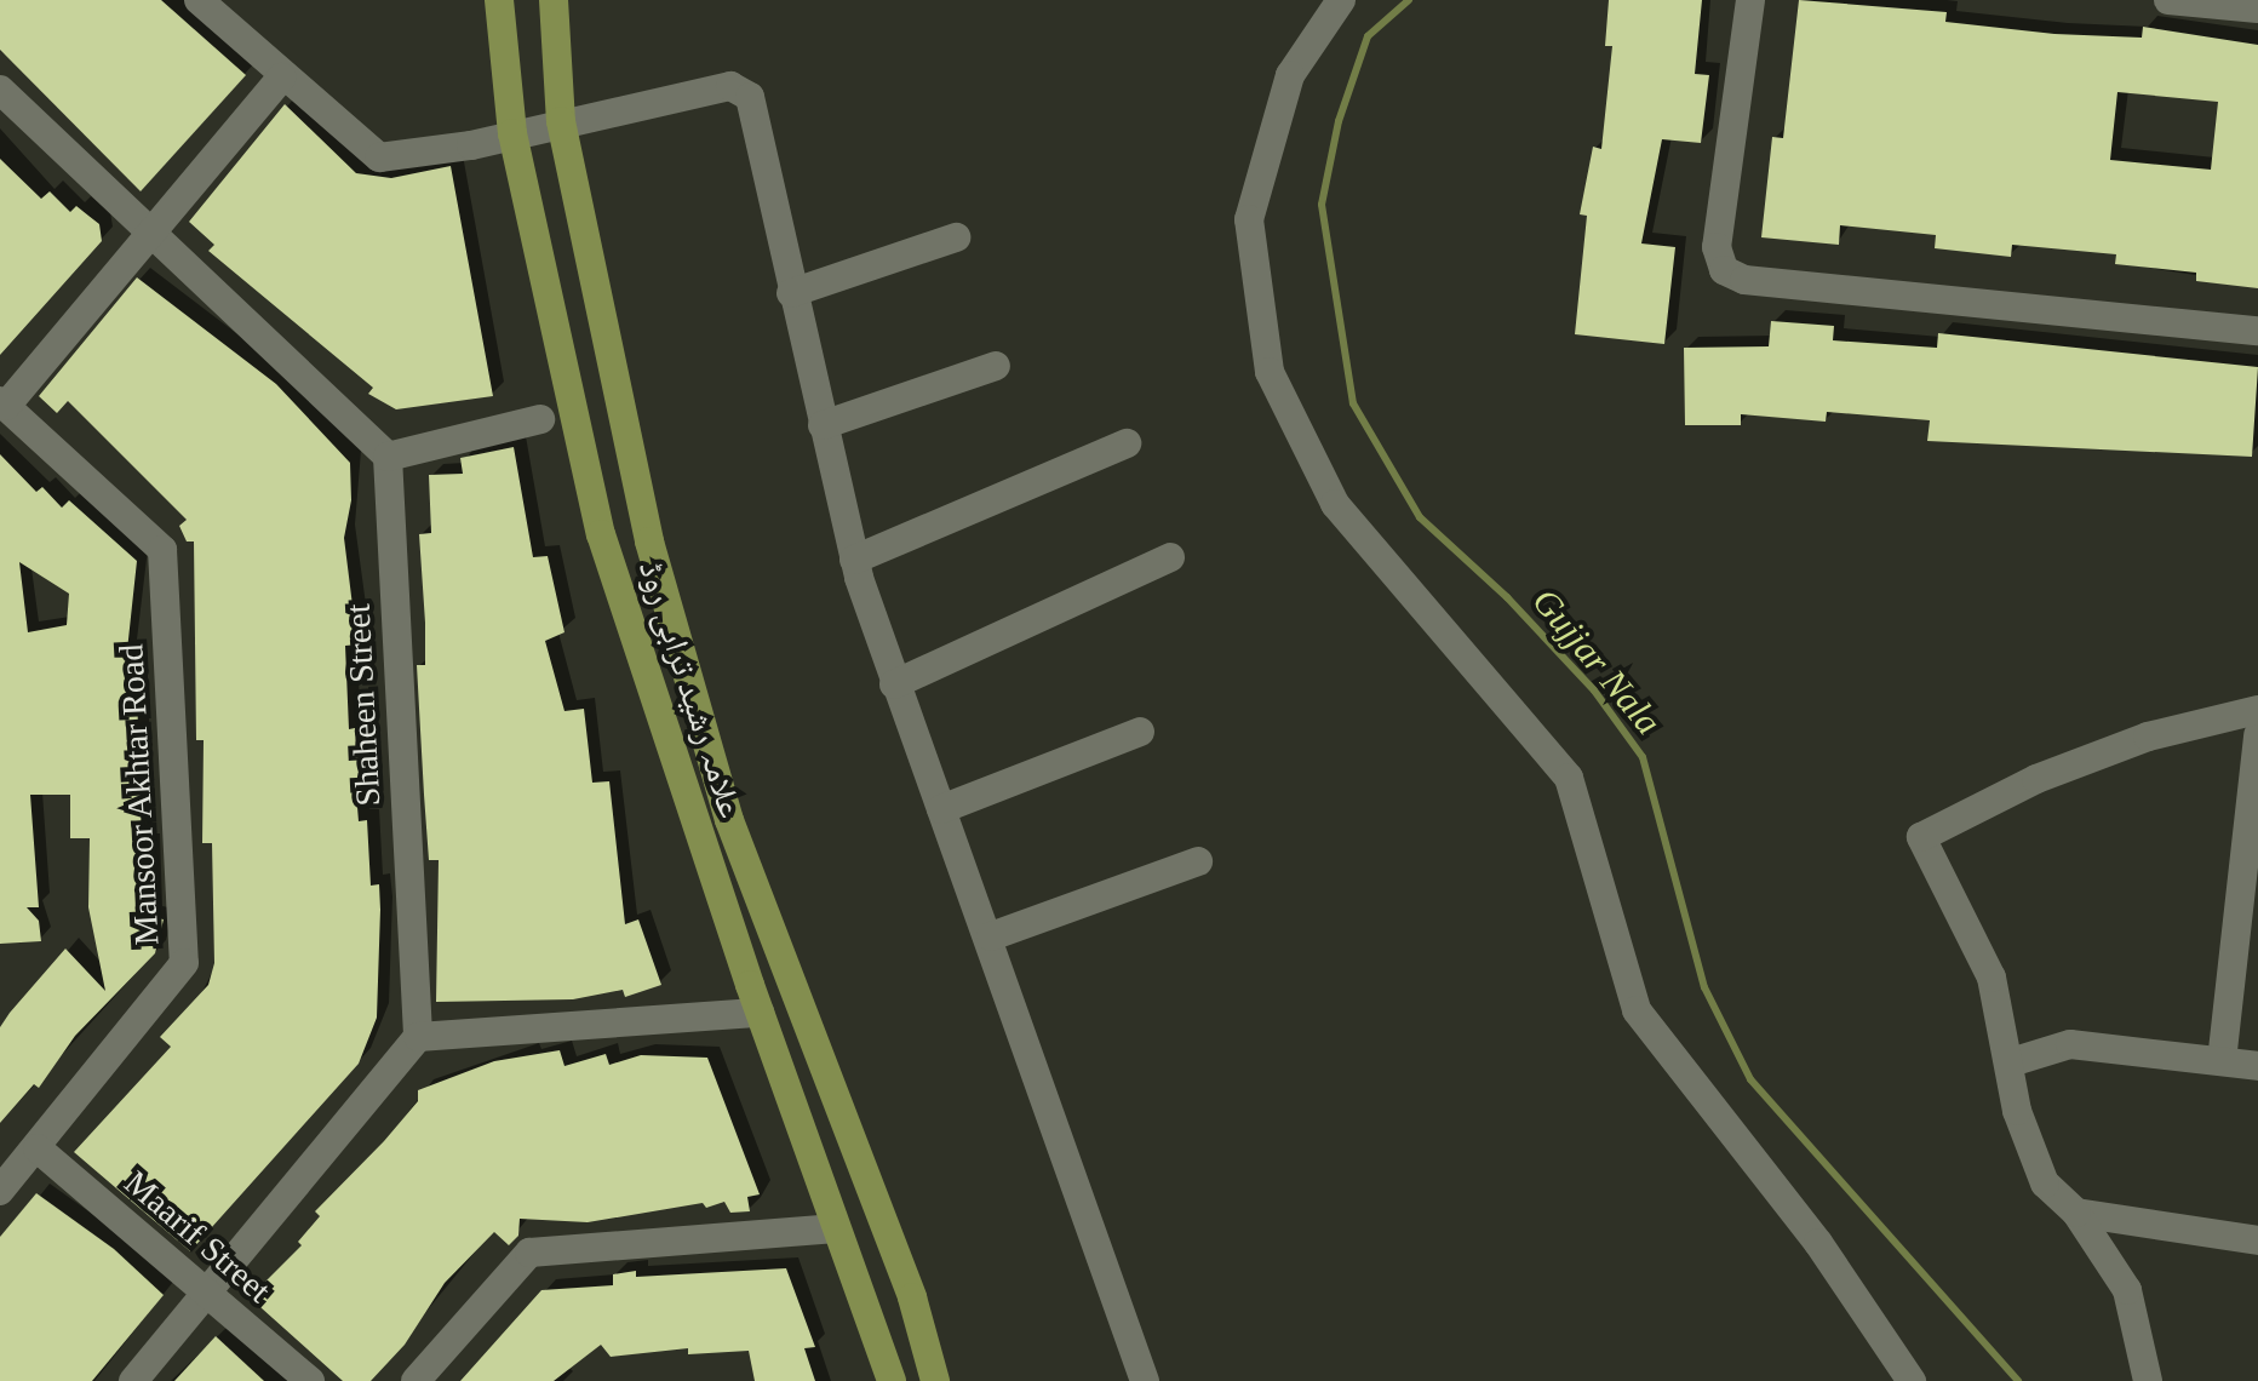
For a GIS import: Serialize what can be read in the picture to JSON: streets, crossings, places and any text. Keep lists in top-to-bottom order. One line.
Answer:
{"streets":{"main road":["علامہ رشید ترابی روڈ"],"street":["Shaheen Street","Mansoor Akhtar Road","Maarif Street"]},"crossings":[["Mansoor Akhtar Road","Maarif Street"]],"water":["Gujjar Nala"]}
